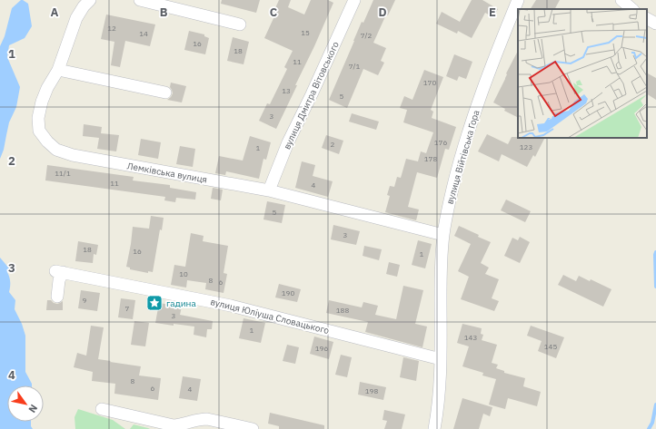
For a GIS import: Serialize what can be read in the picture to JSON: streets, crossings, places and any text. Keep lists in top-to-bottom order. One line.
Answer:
{"streets":{"street":["вулиця Дмитра Вітовського","вулиця Війтівська Гора","Лемківська вулиця","вулиця Юліуша Словацького"]},"crossings":[["вулиця Дмитра Вітовського","Лемківська вулиця"],["вулиця Війтівська Гора","Лемківська вулиця"],["вулиця Війтівська Гора","вулиця Юліуша Словацького"]],"places":{"place":["гадина"]},"house_numbers":["12","15","14","7/2","16","18","11","7/1","170","13","5","3","176","2","123","1","178","11/1","11","4","5","3","18","16","1","10","8","6","190","9","7","188","3","1","143","145","196","8","6","4","198"],"north":"bottom right","grid":{"columns":["A","B","C","D","E"],"rows":["1","2","3","4"]}}
